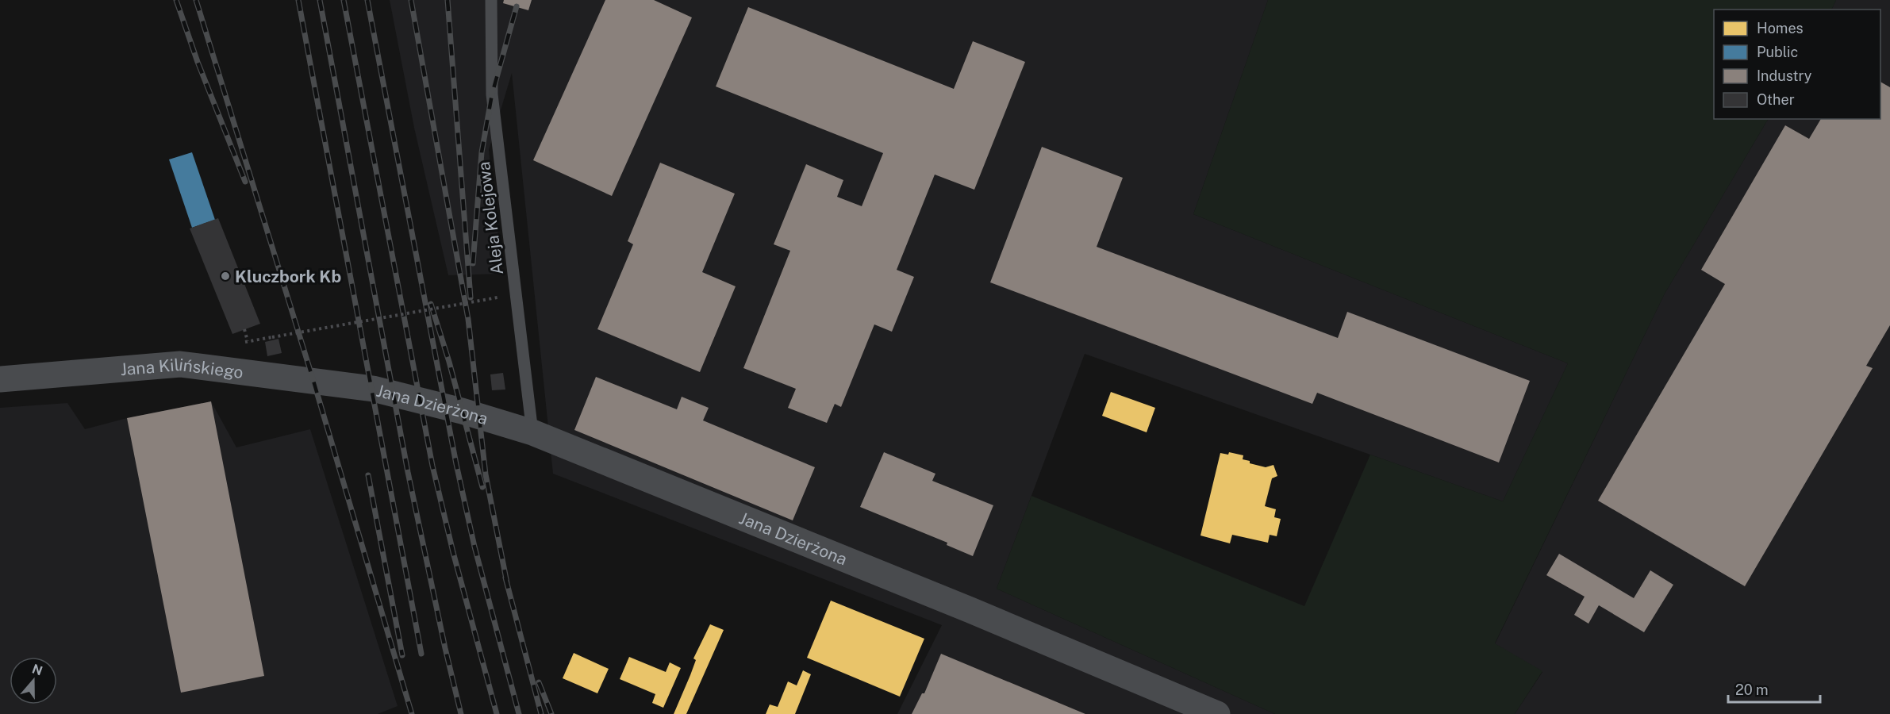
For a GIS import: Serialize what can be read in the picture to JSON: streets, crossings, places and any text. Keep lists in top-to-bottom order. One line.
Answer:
{"streets":{"street":["Jana Kilińskiego","Jana Dzierżona"],"lane":["Aleja Kolejowa"]},"crossings":[["Aleja Kolejowa","Jana Dzierżona"],["Jana Kilińskiego","Jana Dzierżona"]],"places":["Kluczbork Kb"],"legend":["Homes","Public","Industry","Other"],"scale_bar":"20 m","north":"top"}
